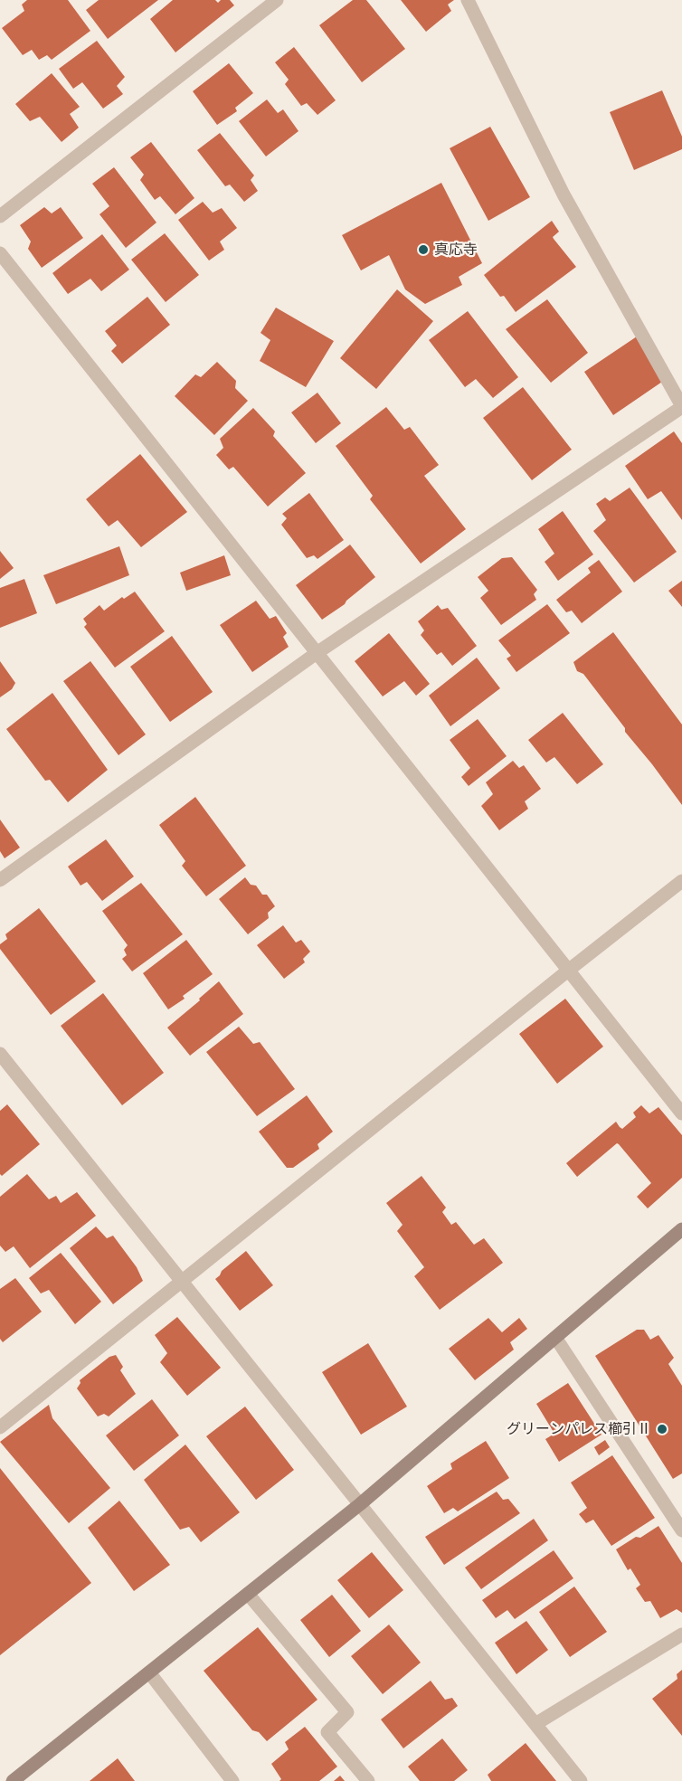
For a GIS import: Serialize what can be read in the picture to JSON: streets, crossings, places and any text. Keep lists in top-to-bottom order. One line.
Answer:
{"places":["真応寺","グリーンパレス櫛引Ⅱ"]}
